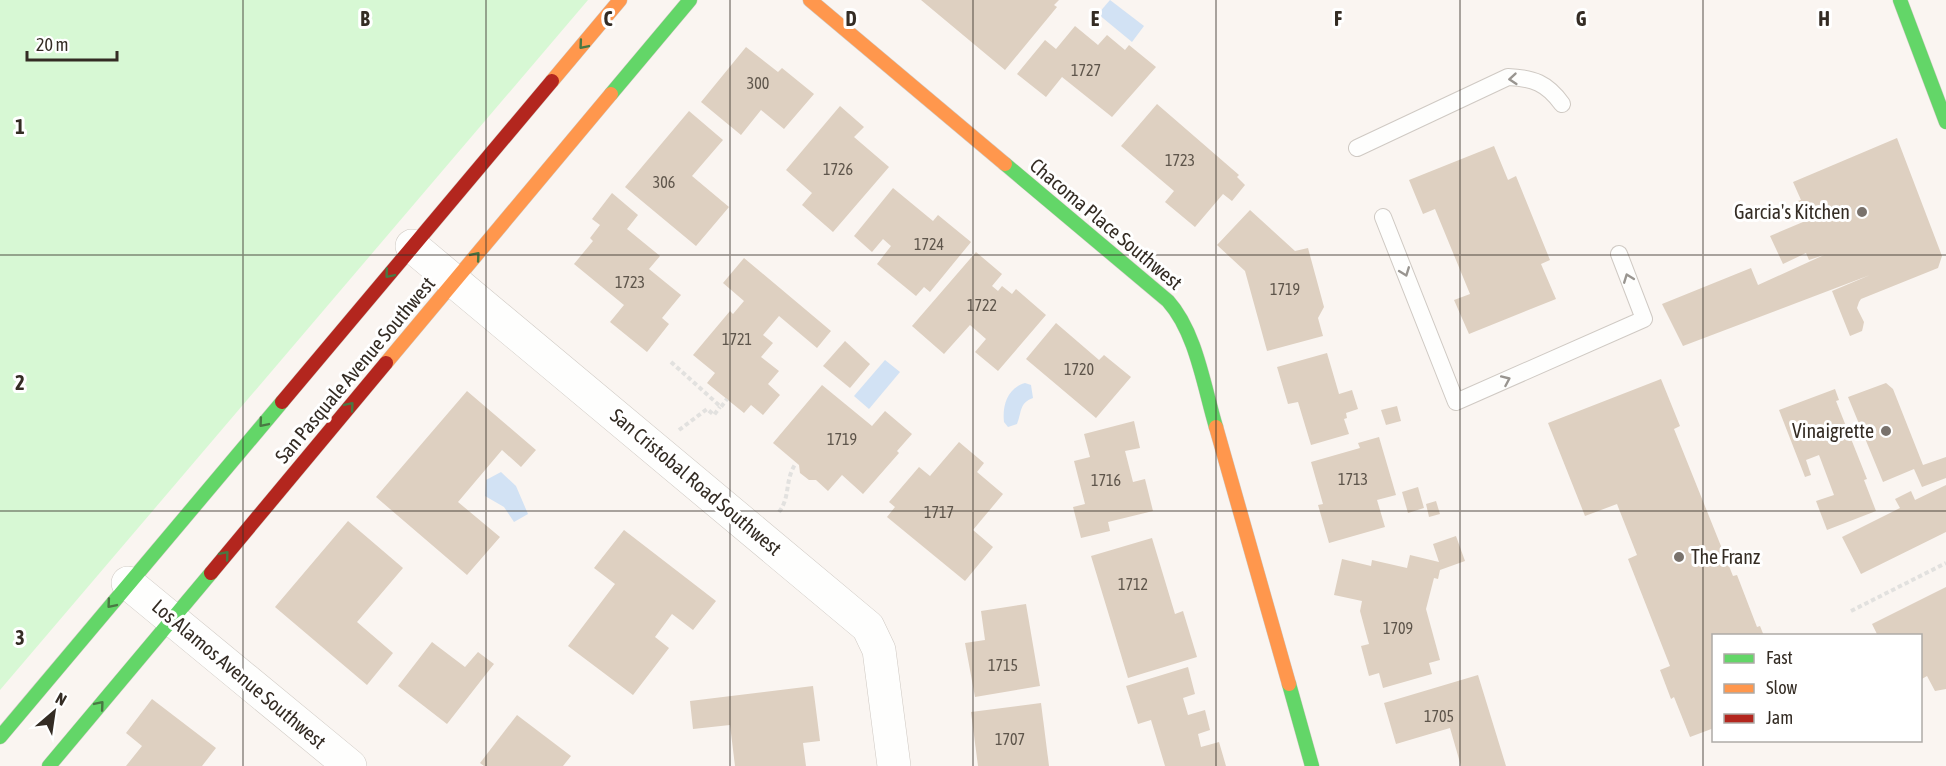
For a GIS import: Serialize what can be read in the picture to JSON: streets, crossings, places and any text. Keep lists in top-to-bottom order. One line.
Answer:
{"streets":{"street":["Chacoma Place Southwest","San Pasquale Avenue Southwest","San Cristobal Road Southwest","Los Alamos Avenue Southwest"]},"crossings":[["San Pasquale Avenue Southwest","San Cristobal Road Southwest"],["San Pasquale Avenue Southwest","Los Alamos Avenue Southwest"]],"places":["Garcia's Kitchen","Vinaigrette","The Franz"],"house_numbers":["1727","300","1723","1726","306","1724","1723","1719","1722","1721","1720","1719","1713","1716","1717","1712","1709","1715","1705","1707"],"legend":["Fast","Slow","Jam"],"scale_bar":"20 m","north":"top right","grid":{"columns":["B","C","D","E","F","G","H"],"rows":["1","2","3"]}}
